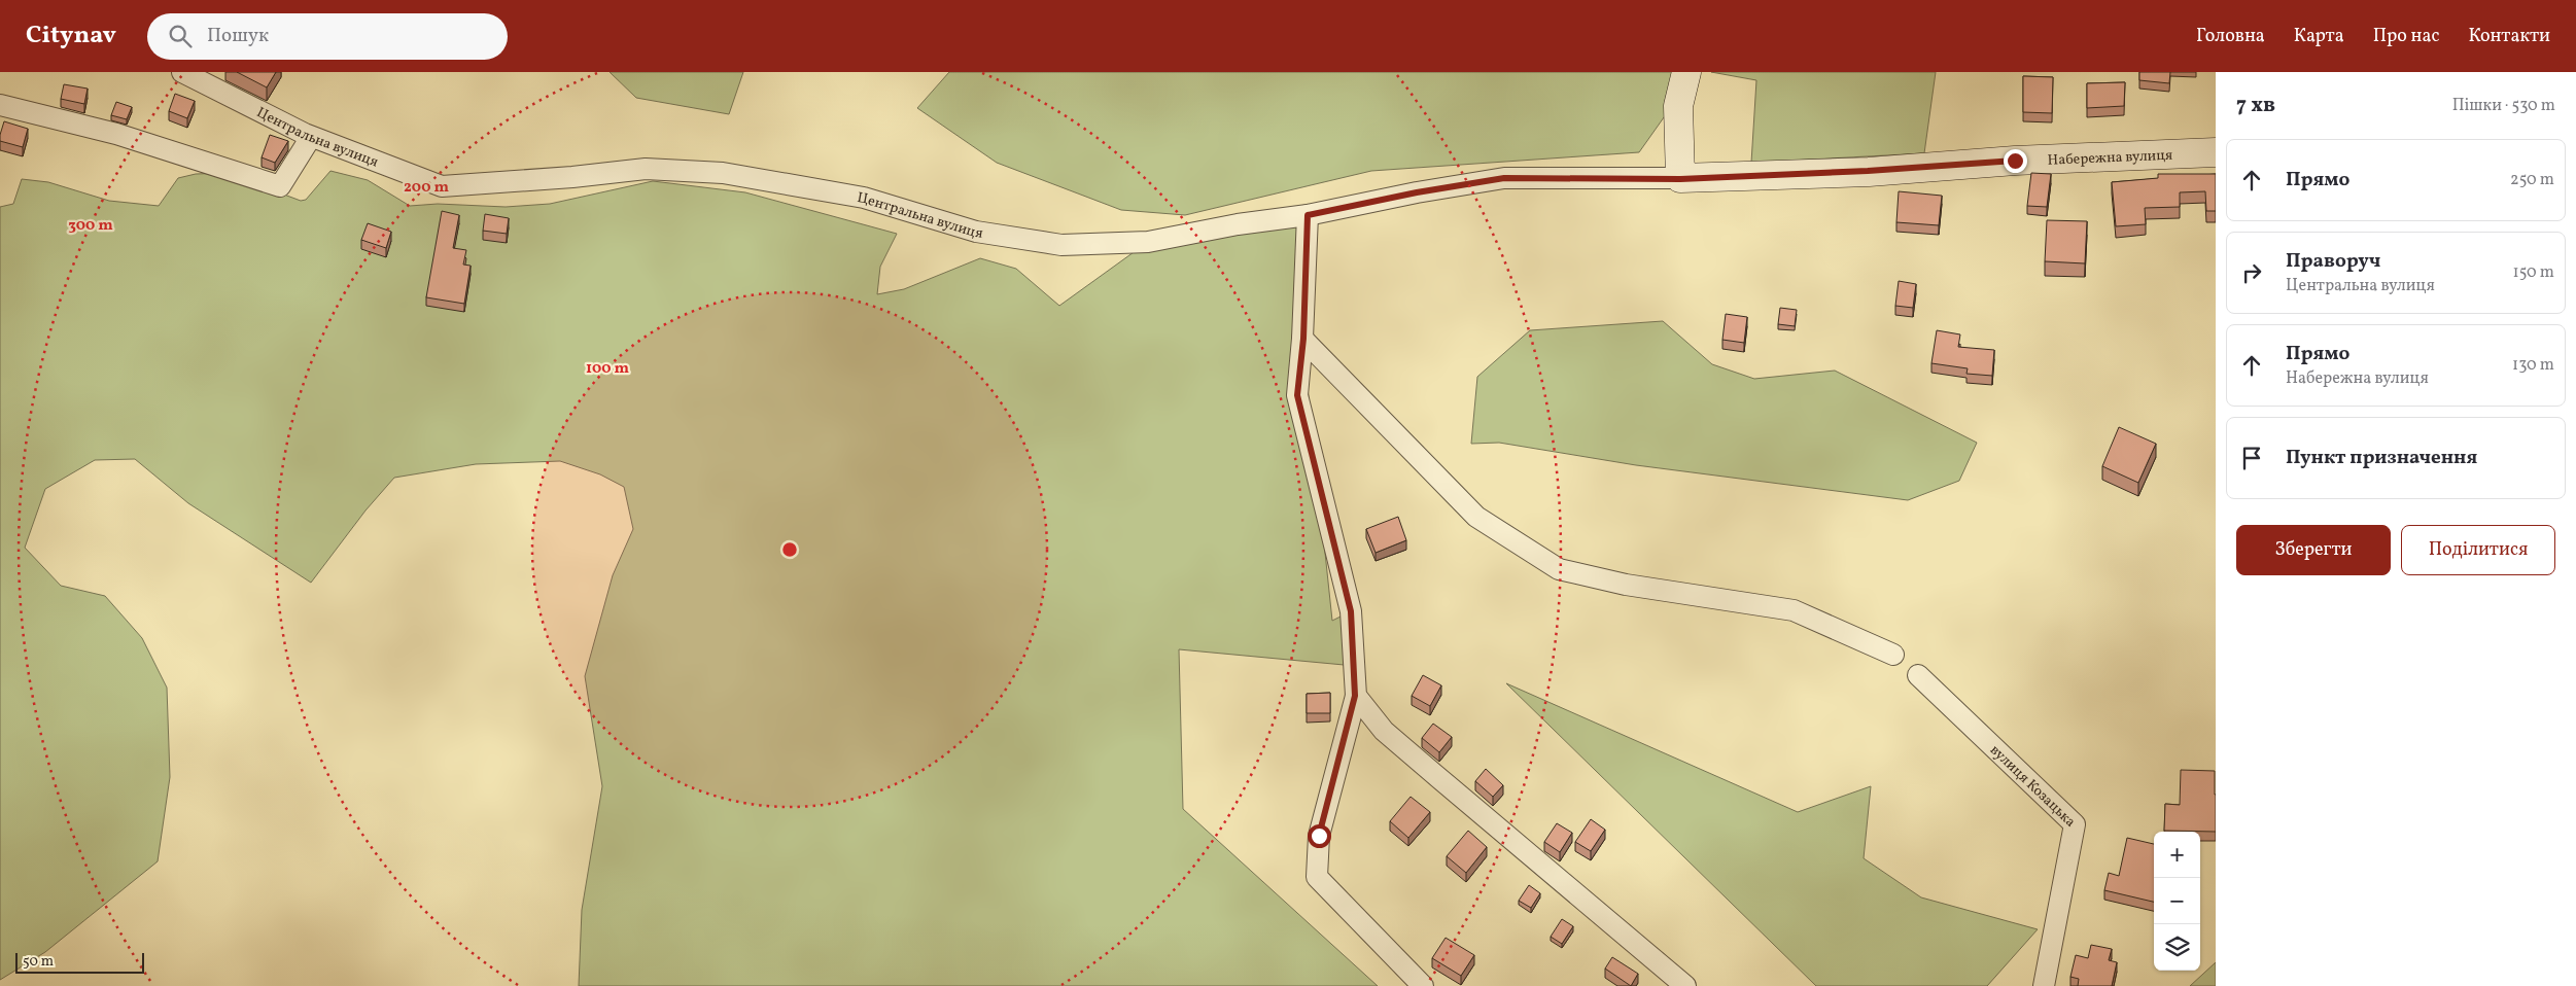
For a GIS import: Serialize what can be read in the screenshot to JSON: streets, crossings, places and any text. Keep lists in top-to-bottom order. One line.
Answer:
{"streets":{"street":["Центральна вулиця","Набережна вулиця","вулиця Козацька"]},"crossings":[["Центральна вулиця","Набережна вулиця"]],"scale_bar":"50 m","page":{"header":"Citynav","search":"Пошук","nav":["Головна","Карта","Про нас","Контакти"],"heading":["7 хв","Пішки · 530 m"],"list":[["Прямо","250 m"],["Праворуч","Центральна вулиця","150 m"],["Прямо","Набережна вулиця","130 m"],"Пункт призначення"],"buttons":["Зберегти","Поділитися"],"map_buttons":["+","−"],"scale":"50 m"},"rings":["200 m","300 m","100 m"]}
